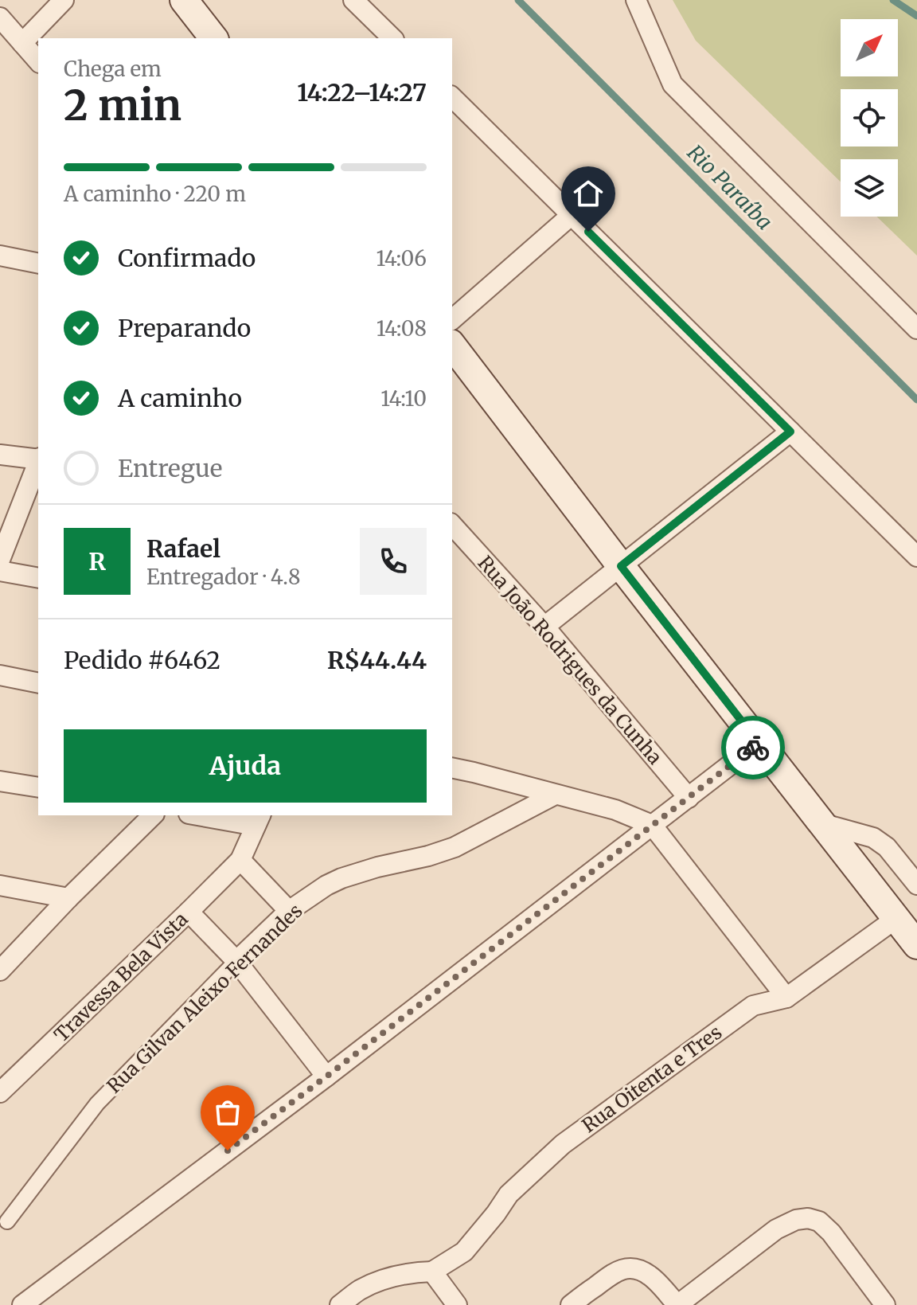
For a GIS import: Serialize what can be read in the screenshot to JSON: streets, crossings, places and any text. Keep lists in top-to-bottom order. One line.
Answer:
{"streets":{"street":["Rua João Rodrigues da Cunha","Travessa Bela Vista","Rua Gilvan Aleixo Fernandes","Rua Oitenta e Tres"]},"water":["Rio Paraíba"],"north":"top right","page":{"heading":["2 min","Chega em","14:22–14:27"],"panel":["Rafael","Entregador · 4.8","Pedido #6462","R$44.44"],"bar":"A caminho · 220 m","list":[["Confirmado","14:06"],["Preparando","14:08"],["A caminho","14:10"],"Entregue"],"round":"R","buttons":"Ajuda"}}
